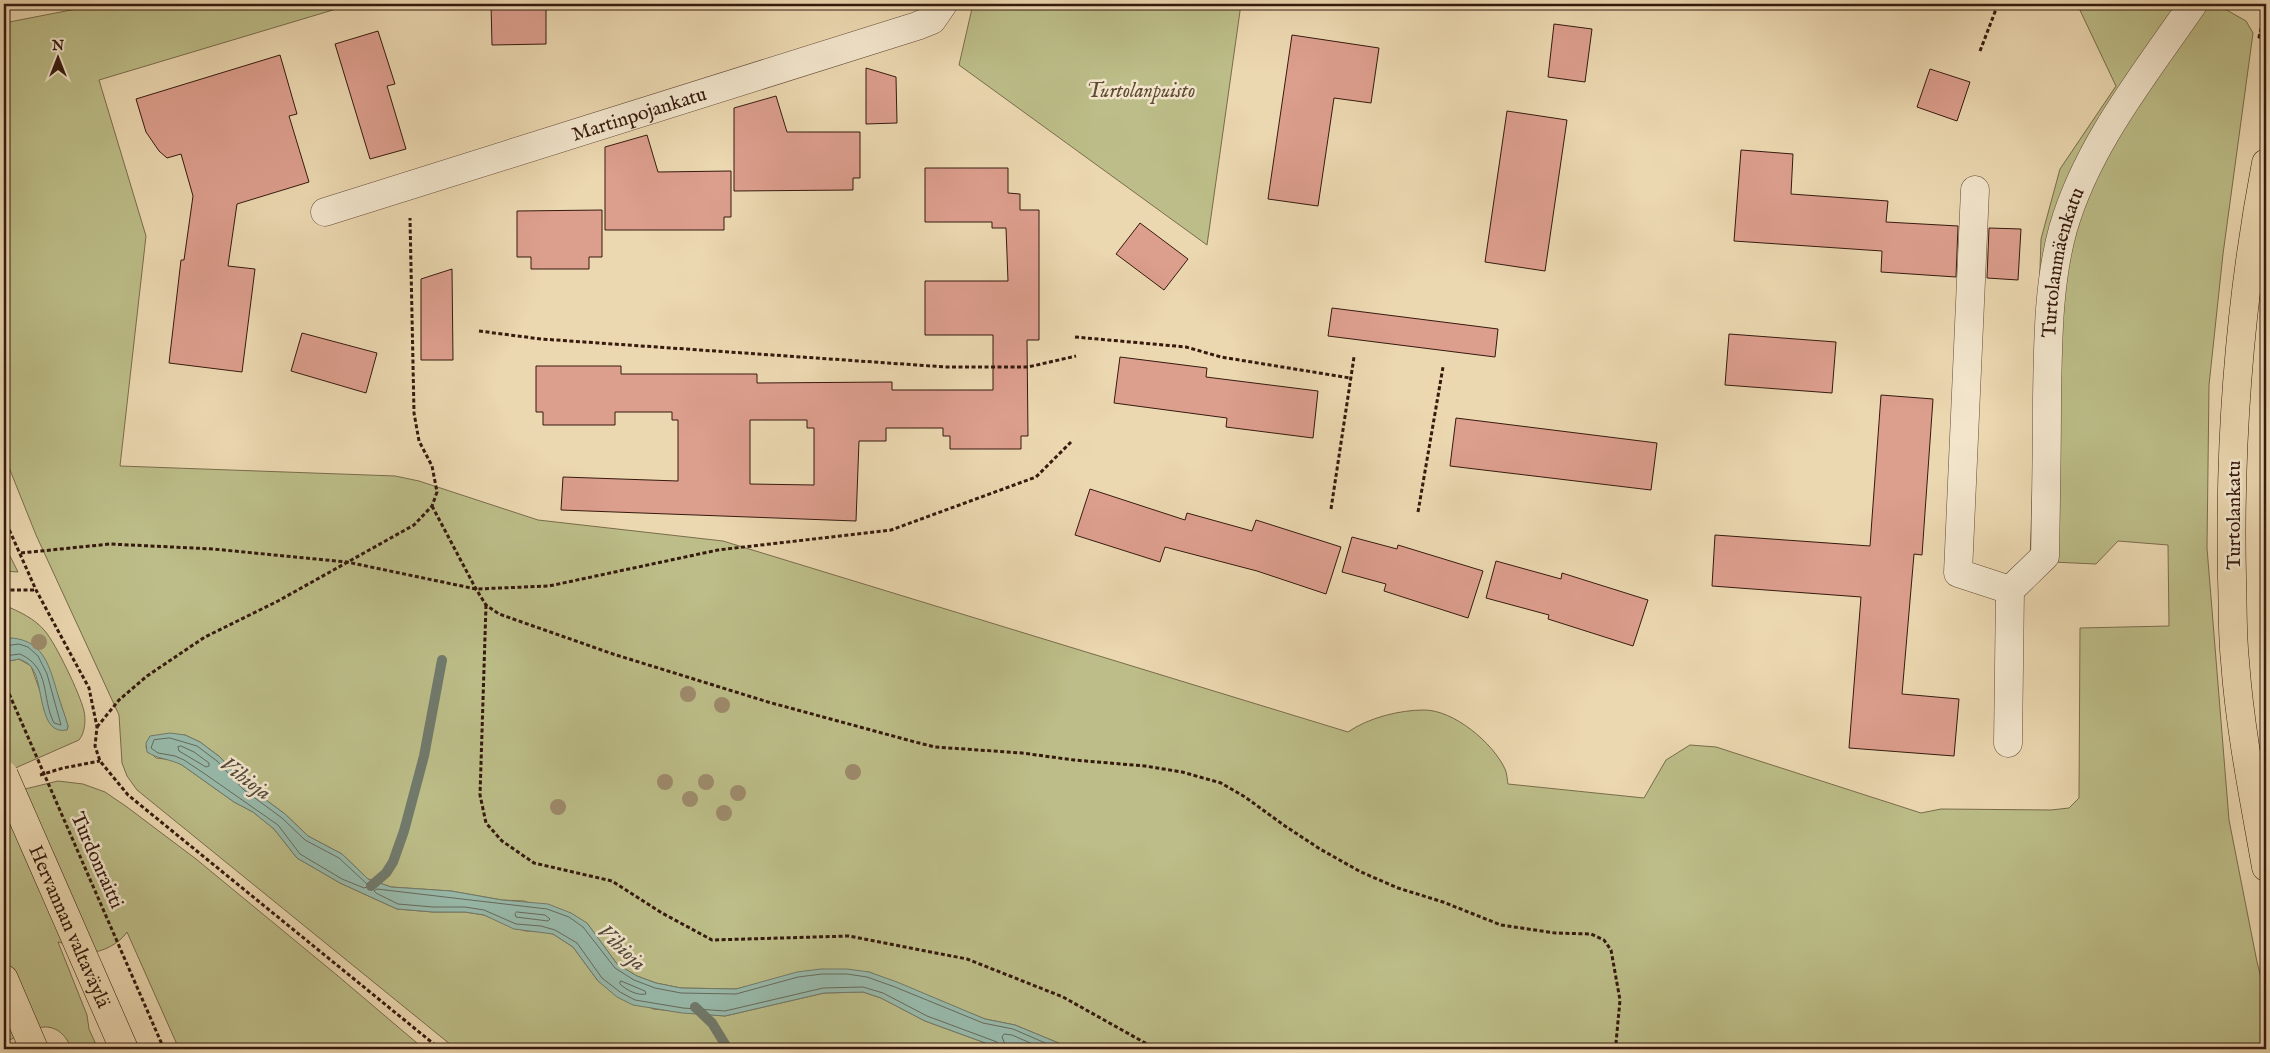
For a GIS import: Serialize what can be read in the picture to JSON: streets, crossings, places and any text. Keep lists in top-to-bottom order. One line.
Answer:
{"streets":{"main road":["Turtolankatu","Hervannan valtaväylä"],"street":["Martinpojankatu","Turtolanmäenkatu"],"path":["Turdonraitti"]},"water":["Vihioja"],"parks":["Turtolanpuisto"],"north":"top"}
